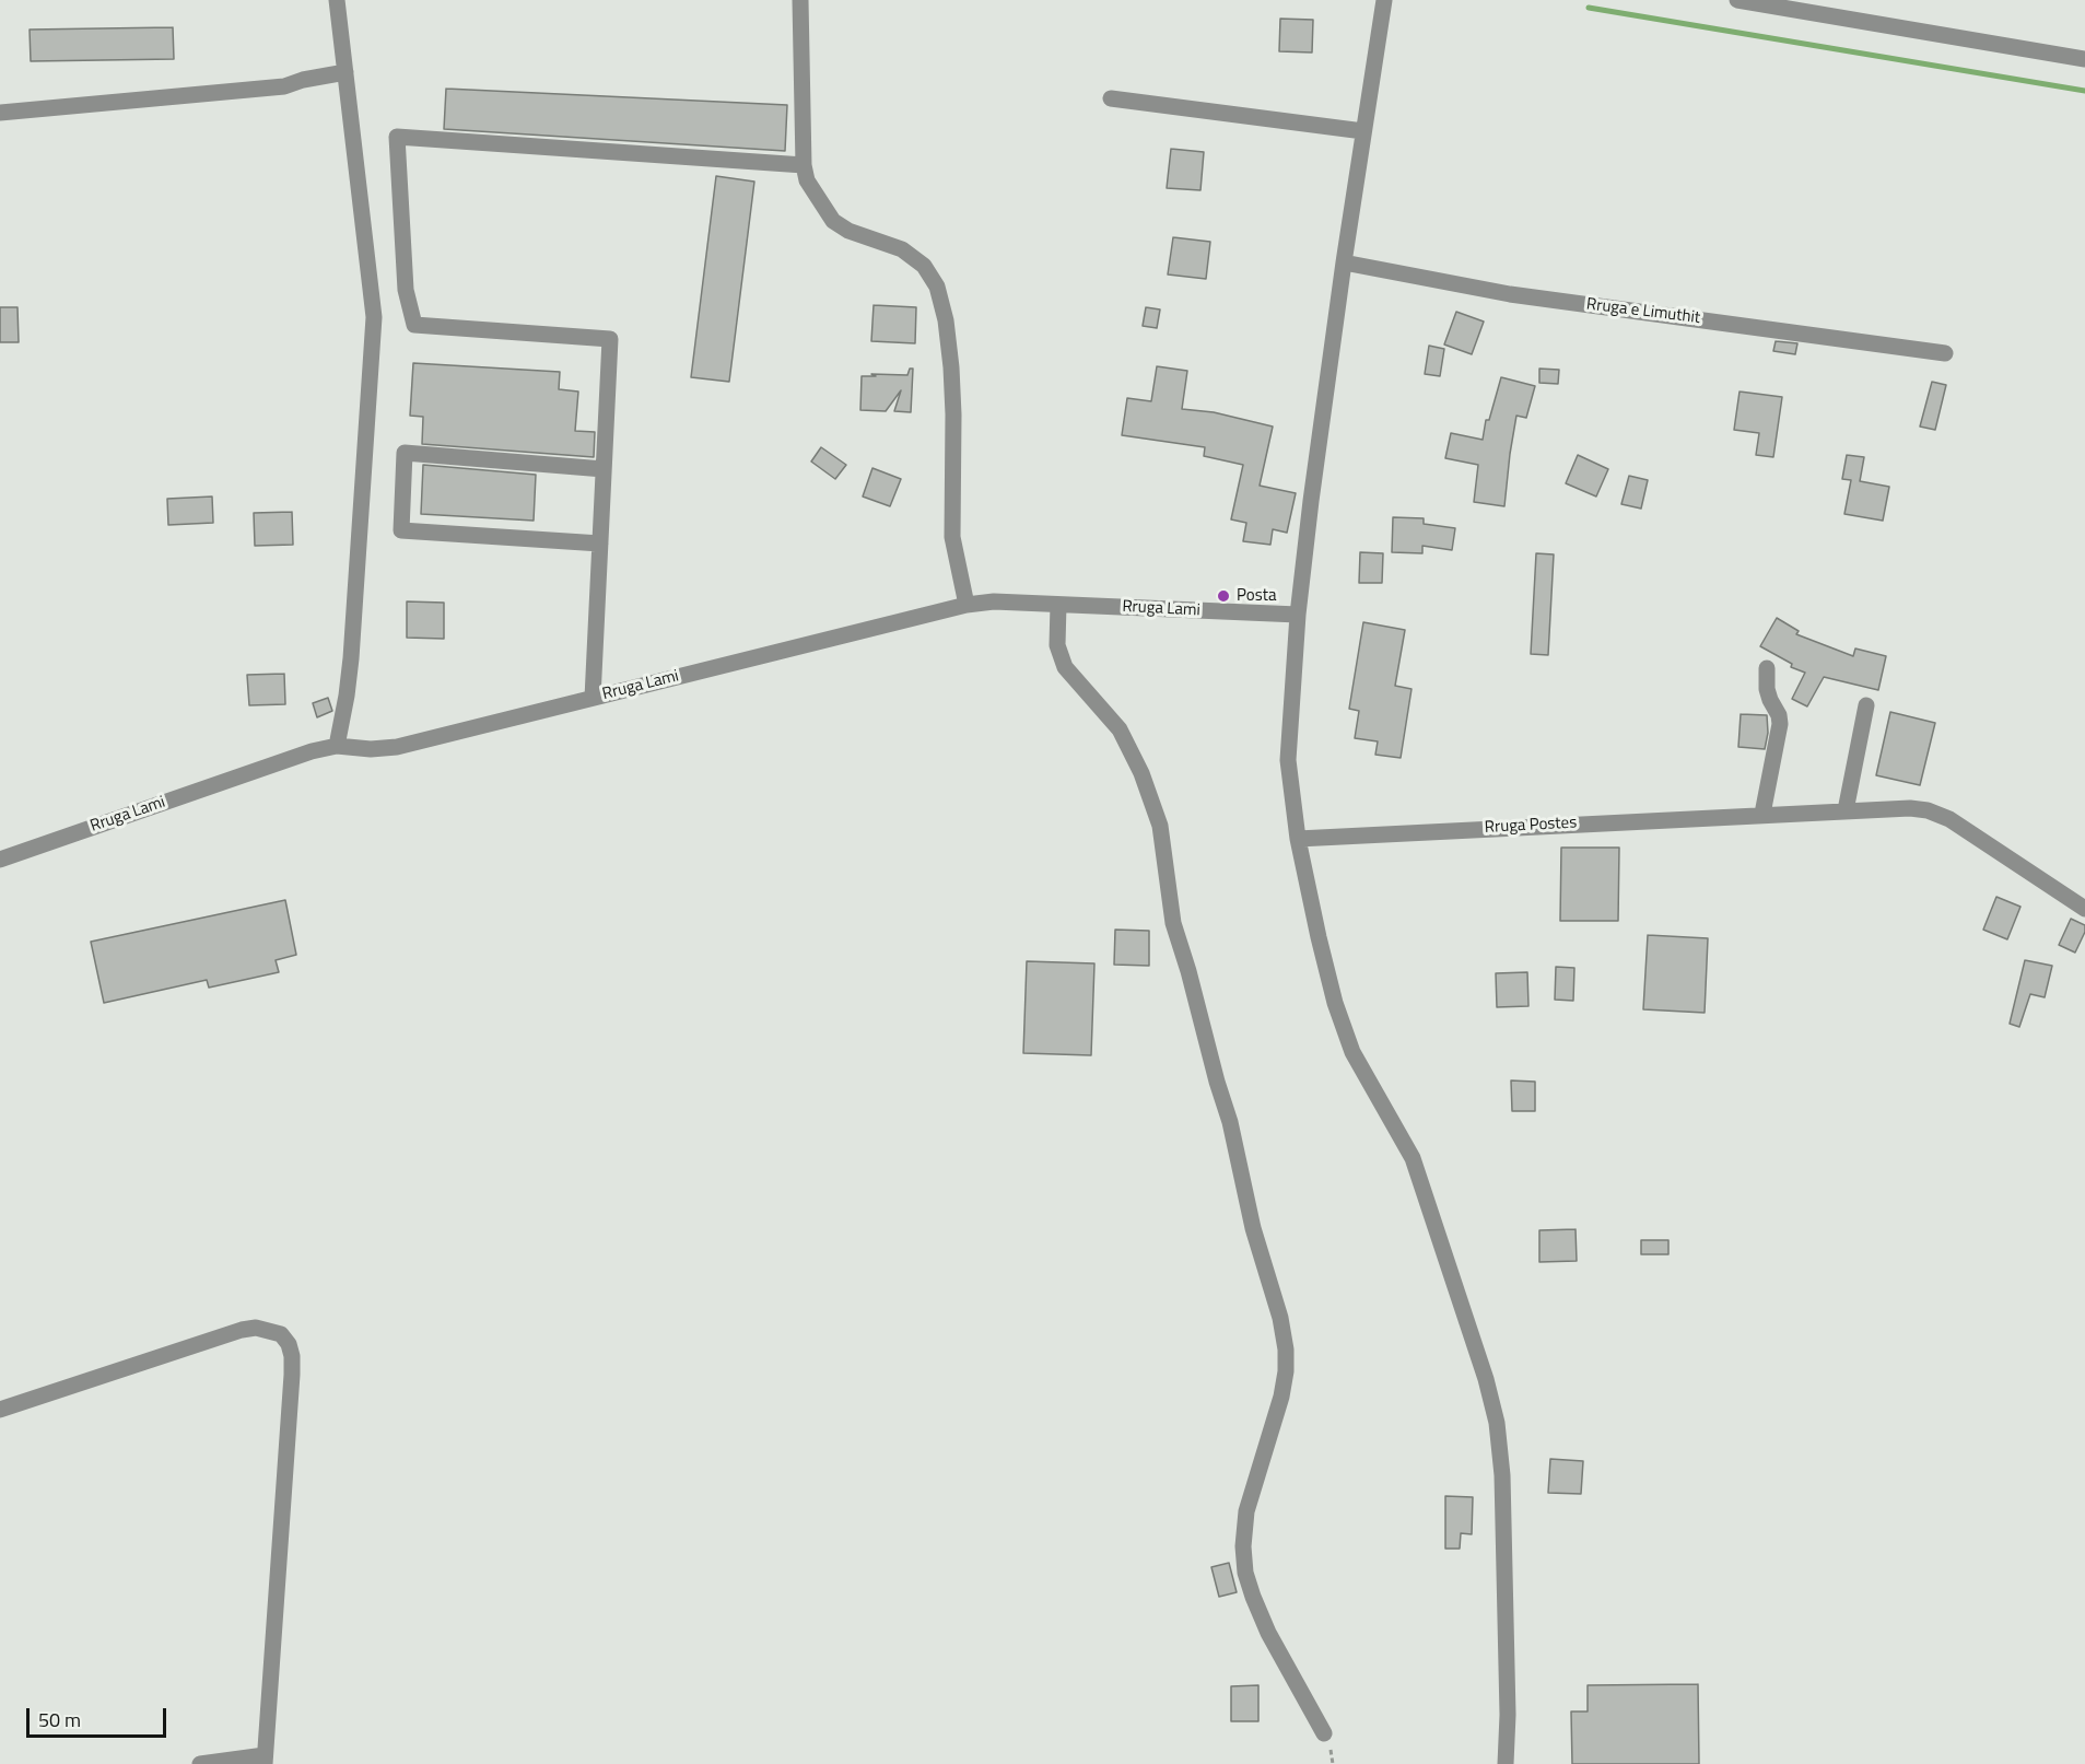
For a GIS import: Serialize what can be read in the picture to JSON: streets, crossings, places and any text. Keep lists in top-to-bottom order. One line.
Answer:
{"streets":{"street":["Rruga e Limuthit","Rruga Lami","Rruga Postes"]},"places":["Posta"],"scale_bar":"50 m"}
